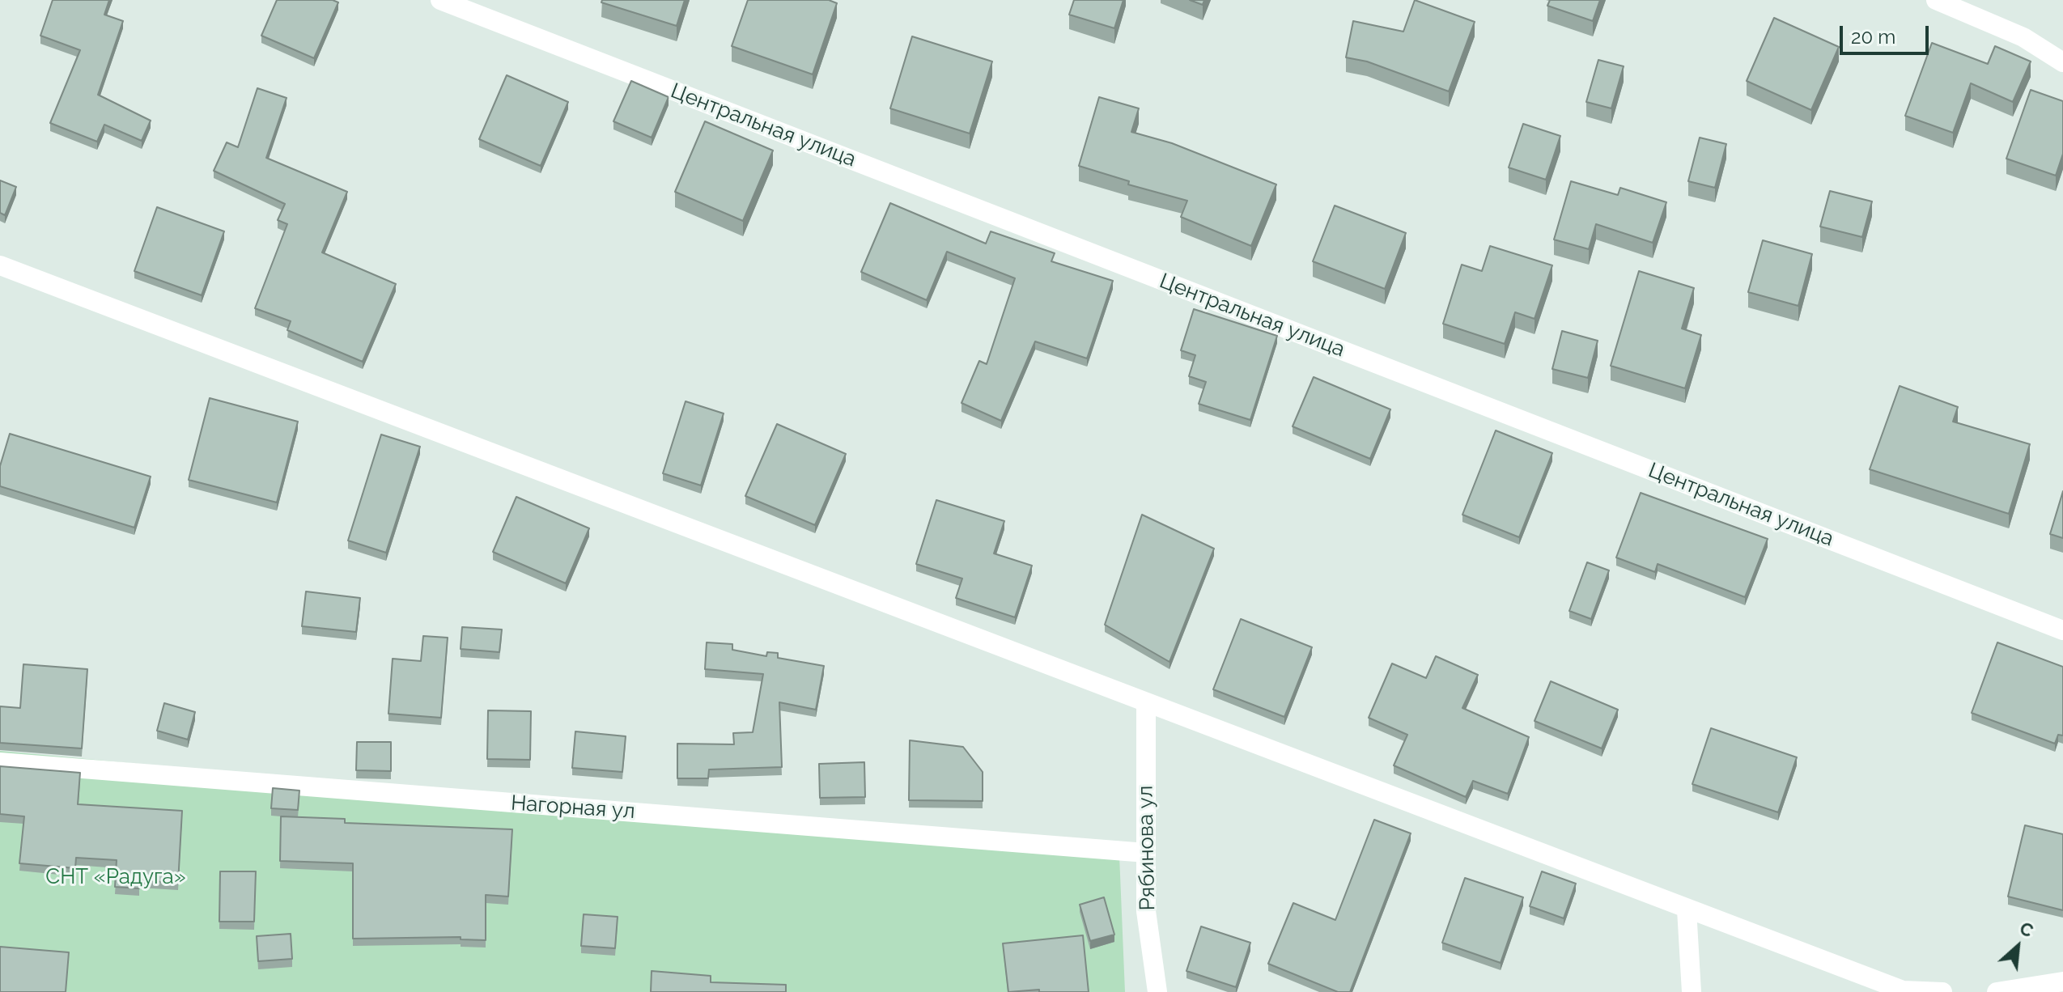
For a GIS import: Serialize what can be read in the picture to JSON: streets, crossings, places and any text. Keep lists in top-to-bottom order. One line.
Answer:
{"streets":{"street":["Центральная улица","Нагорная ул","Рябинова ул"]},"crossings":[["Нагорная ул","Рябинова ул"]],"parks":["СНТ «Радуга»"],"scale_bar":"20 m","north":"top right"}
